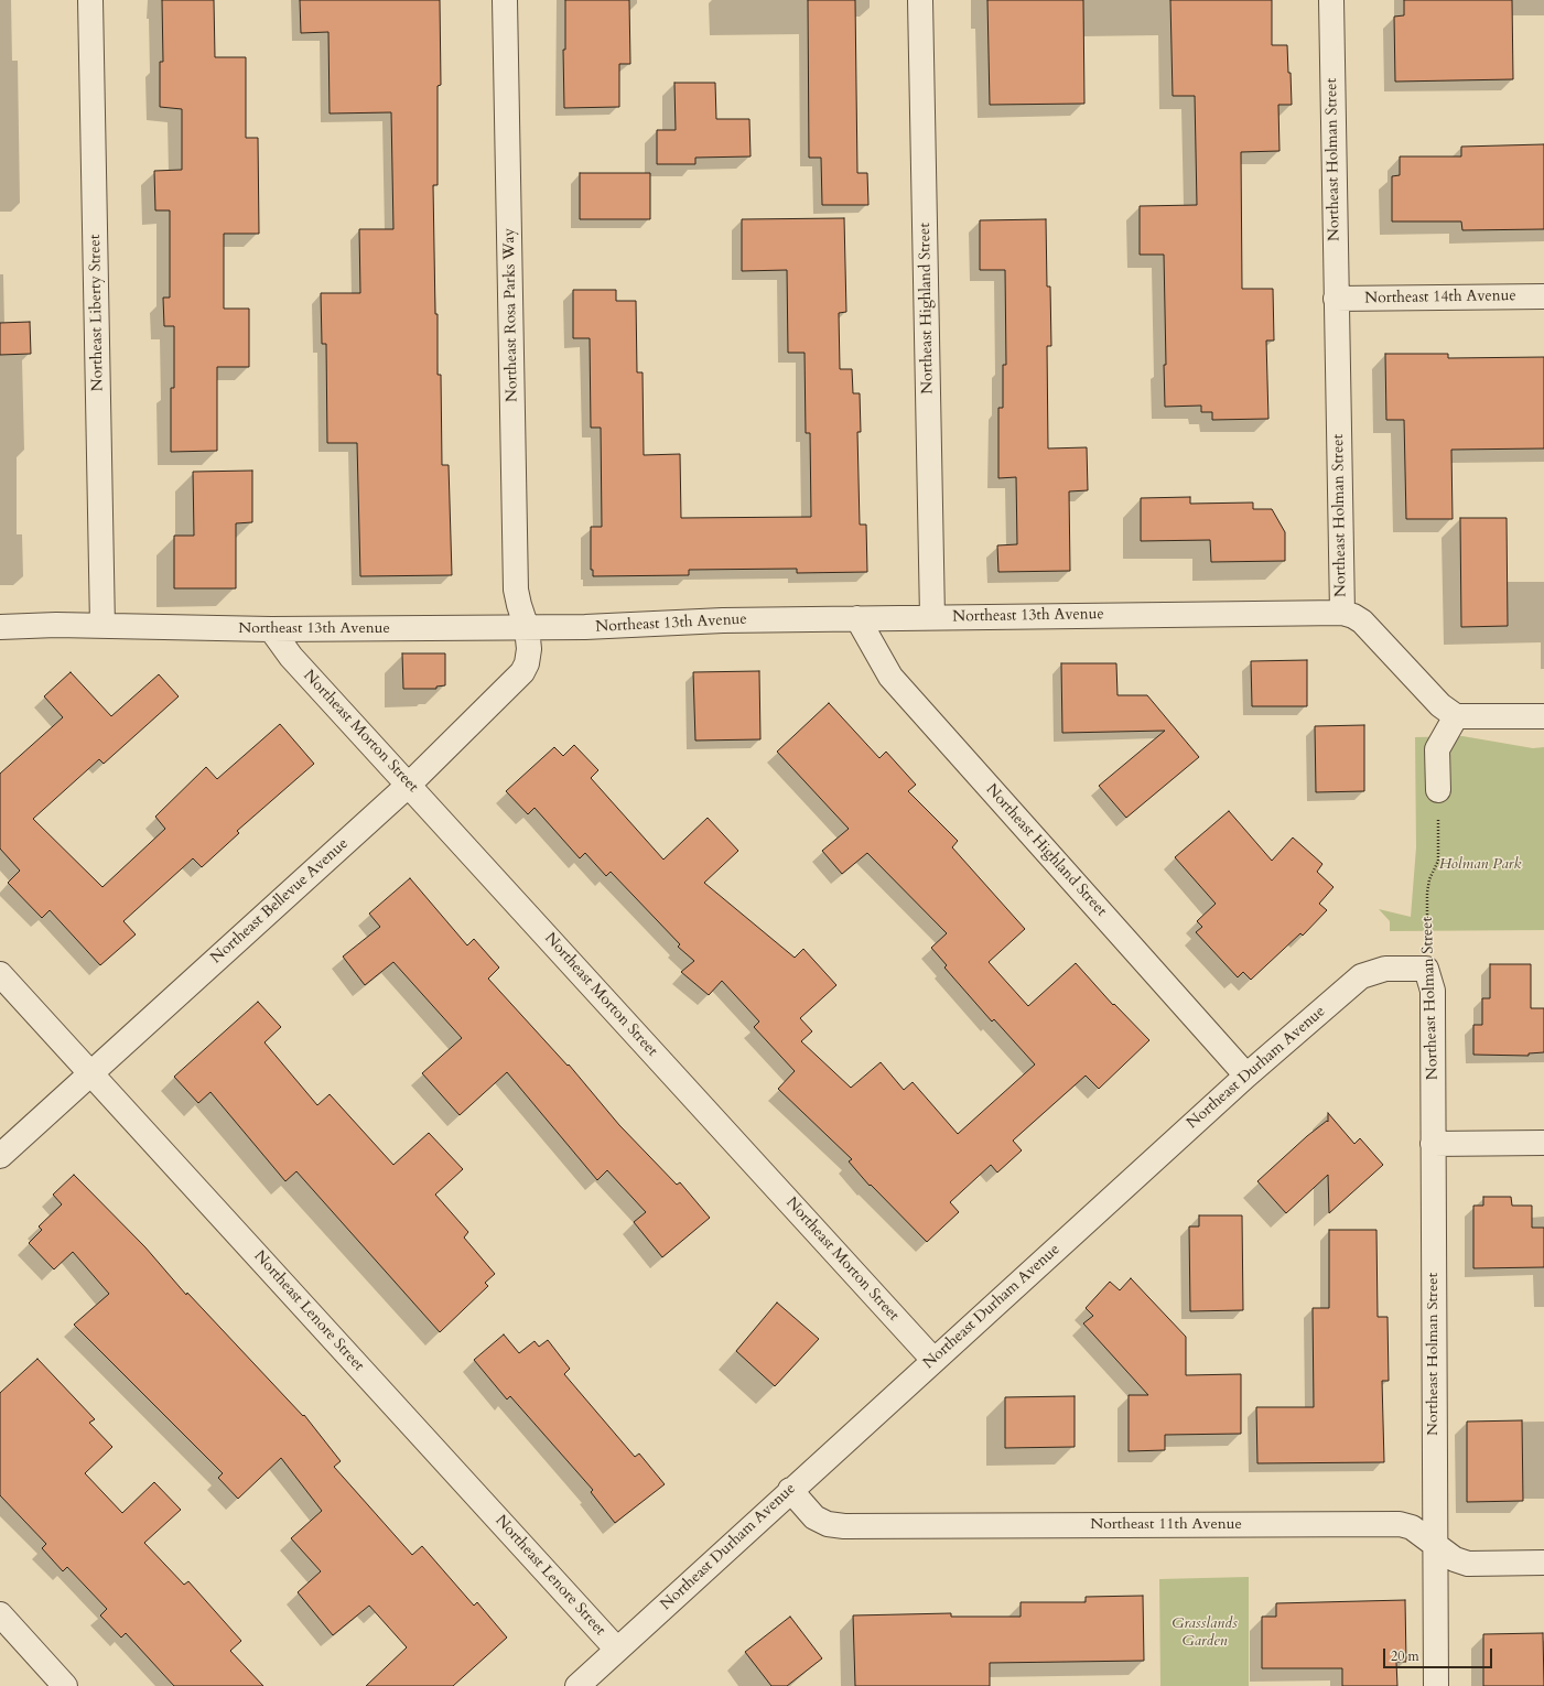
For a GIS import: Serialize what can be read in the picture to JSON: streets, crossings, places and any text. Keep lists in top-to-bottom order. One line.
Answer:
{"streets":{"street":["Northeast Holman Street","Northeast 14th Avenue","Northeast Highland Street","Northeast Liberty Street","Northeast Rosa Parks Way","Northeast 13th Avenue","Northeast Morton Street","Northeast Bellevue Avenue","Northeast Durham Avenue","Northeast Lenore Street","Northeast 11th Avenue"]},"crossings":[["Northeast Holman Street","Northeast 14th Avenue"],["Northeast Holman Street","Northeast 13th Avenue"],["Northeast Holman Street","Northeast Durham Avenue"],["Northeast Holman Street","Northeast 11th Avenue"],["Northeast Highland Street","Northeast 13th Avenue"],["Northeast Highland Street","Northeast Durham Avenue"],["Northeast Liberty Street","Northeast 13th Avenue"],["Northeast Rosa Parks Way","Northeast 13th Avenue"],["Northeast Rosa Parks Way","Northeast Bellevue Avenue"],["Northeast 13th Avenue","Northeast Morton Street"],["Northeast 13th Avenue","Northeast Bellevue Avenue"],["Northeast Morton Street","Northeast Bellevue Avenue"],["Northeast Morton Street","Northeast Durham Avenue"],["Northeast Bellevue Avenue","Northeast Lenore Street"],["Northeast Durham Avenue","Northeast Lenore Street"],["Northeast Durham Avenue","Northeast 11th Avenue"]],"parks":["Holman Park","Grasslands Garden"],"scale_bar":"20 m"}
